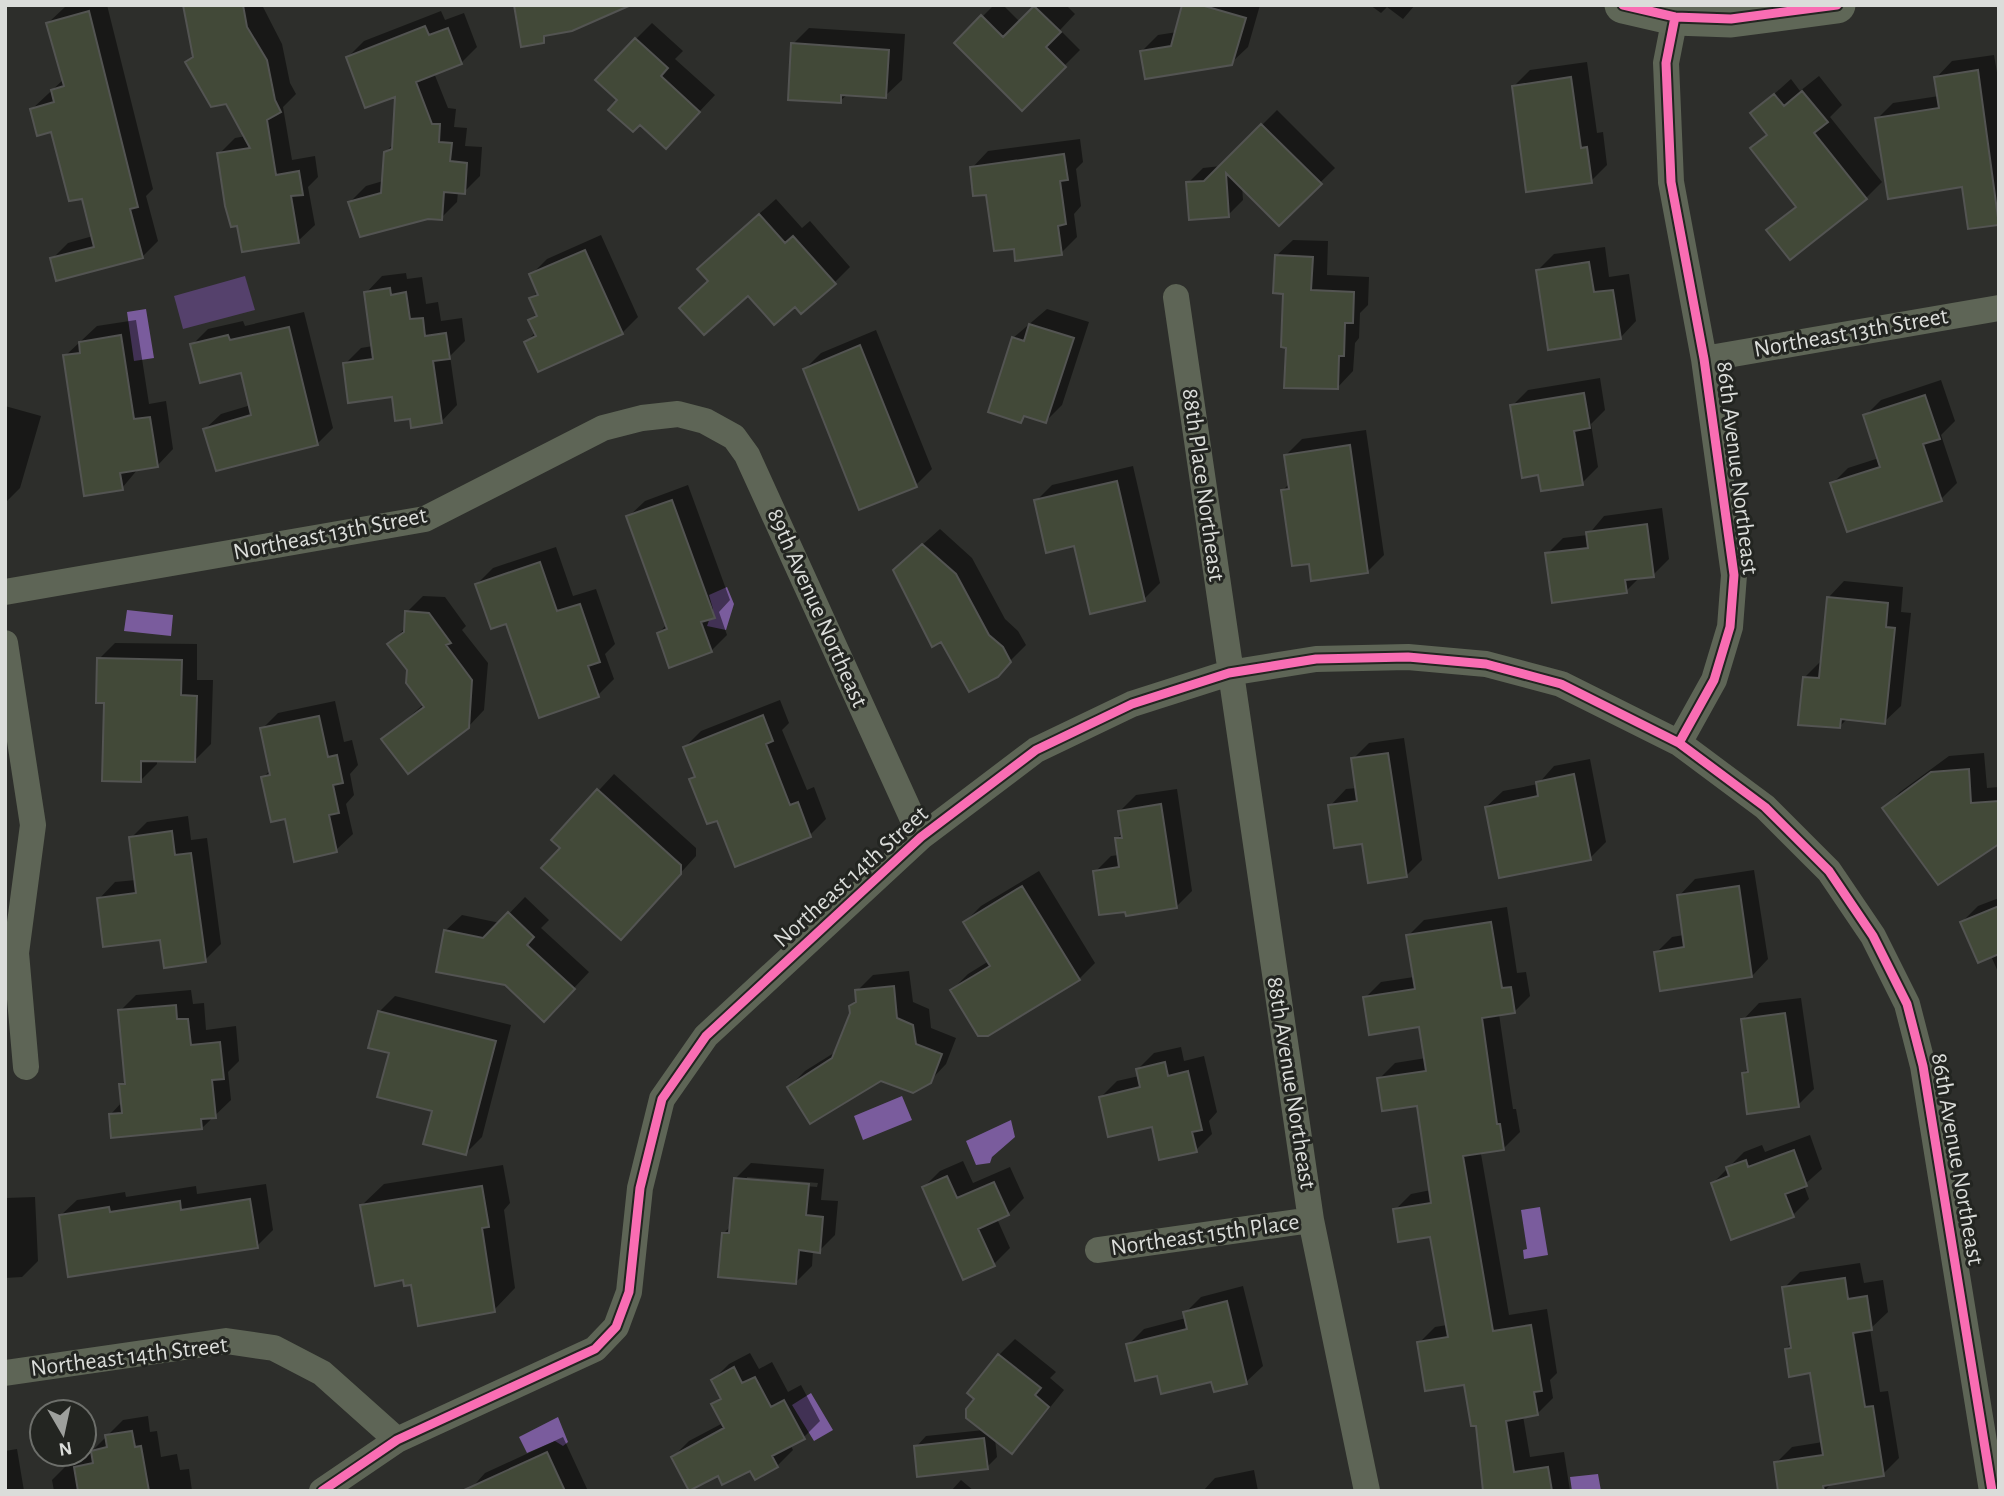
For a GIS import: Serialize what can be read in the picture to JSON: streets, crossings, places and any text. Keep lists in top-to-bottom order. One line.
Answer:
{"streets":{"street":["Northeast 13th Street","86th Avenue Northeast","88th Place Northeast","89th Avenue Northeast","Northeast 14th Street","88th Avenue Northeast","Northeast 15th Place"]},"crossings":[["Northeast 13th Street","86th Avenue Northeast"],["Northeast 13th Street","89th Avenue Northeast"],["86th Avenue Northeast","Northeast 14th Street"],["88th Place Northeast","Northeast 14th Street"],["88th Place Northeast","88th Avenue Northeast"],["89th Avenue Northeast","Northeast 14th Street"],["Northeast 14th Street","88th Avenue Northeast"],["88th Avenue Northeast","Northeast 15th Place"]],"north":"bottom"}
